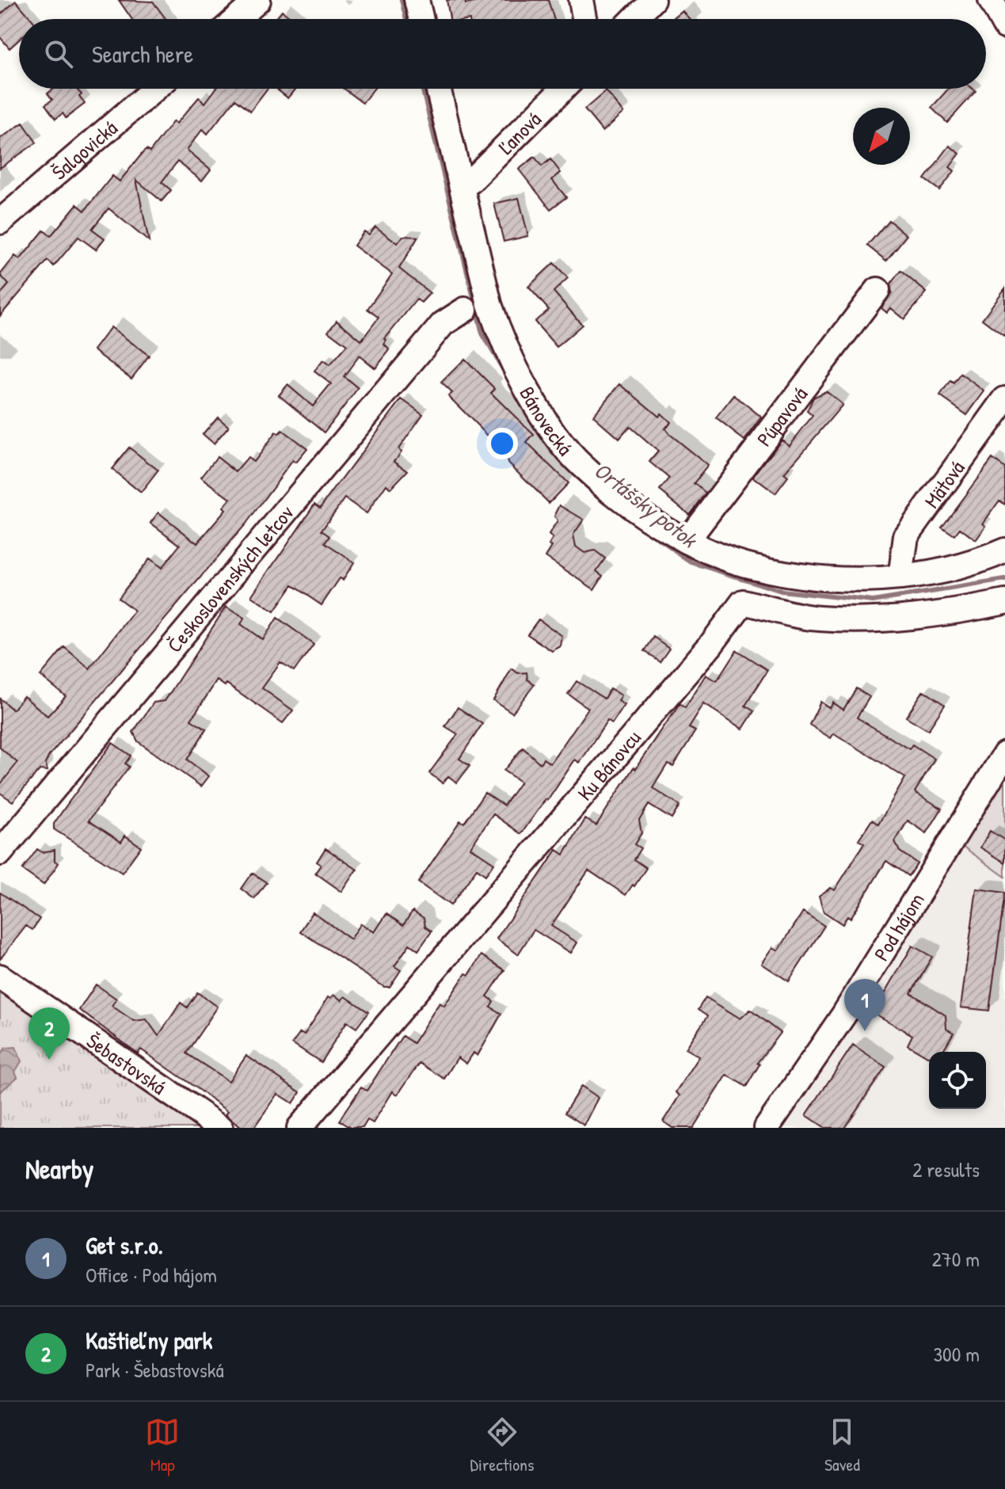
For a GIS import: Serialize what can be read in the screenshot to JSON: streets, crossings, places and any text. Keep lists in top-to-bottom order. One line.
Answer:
{"streets":{"street":["Ľanová","Šalgovická","Púpavová","Bánovecká","Mätová","Československých letcov","Ku Bánovcu","Pod hájom","Šebastovská"]},"crossings":[["Ľanová","Bánovecká"],["Púpavová","Bánovecká"],["Bánovecká","Mätová"]],"water":["Ortášsky potok"],"north":"bottom left","page":{"search":"Search here","pins":["1","2"],"heading":["Nearby","2 results"],"list":[{"mark":"1","name":"Get s.r.o.","note":"Office · Pod hájom","value":"270 m"},{"mark":"2","name":"Kaštieľny park","note":"Park · Šebastovská","value":"300 m"}],"nav":["Map","Directions","Saved"]}}
